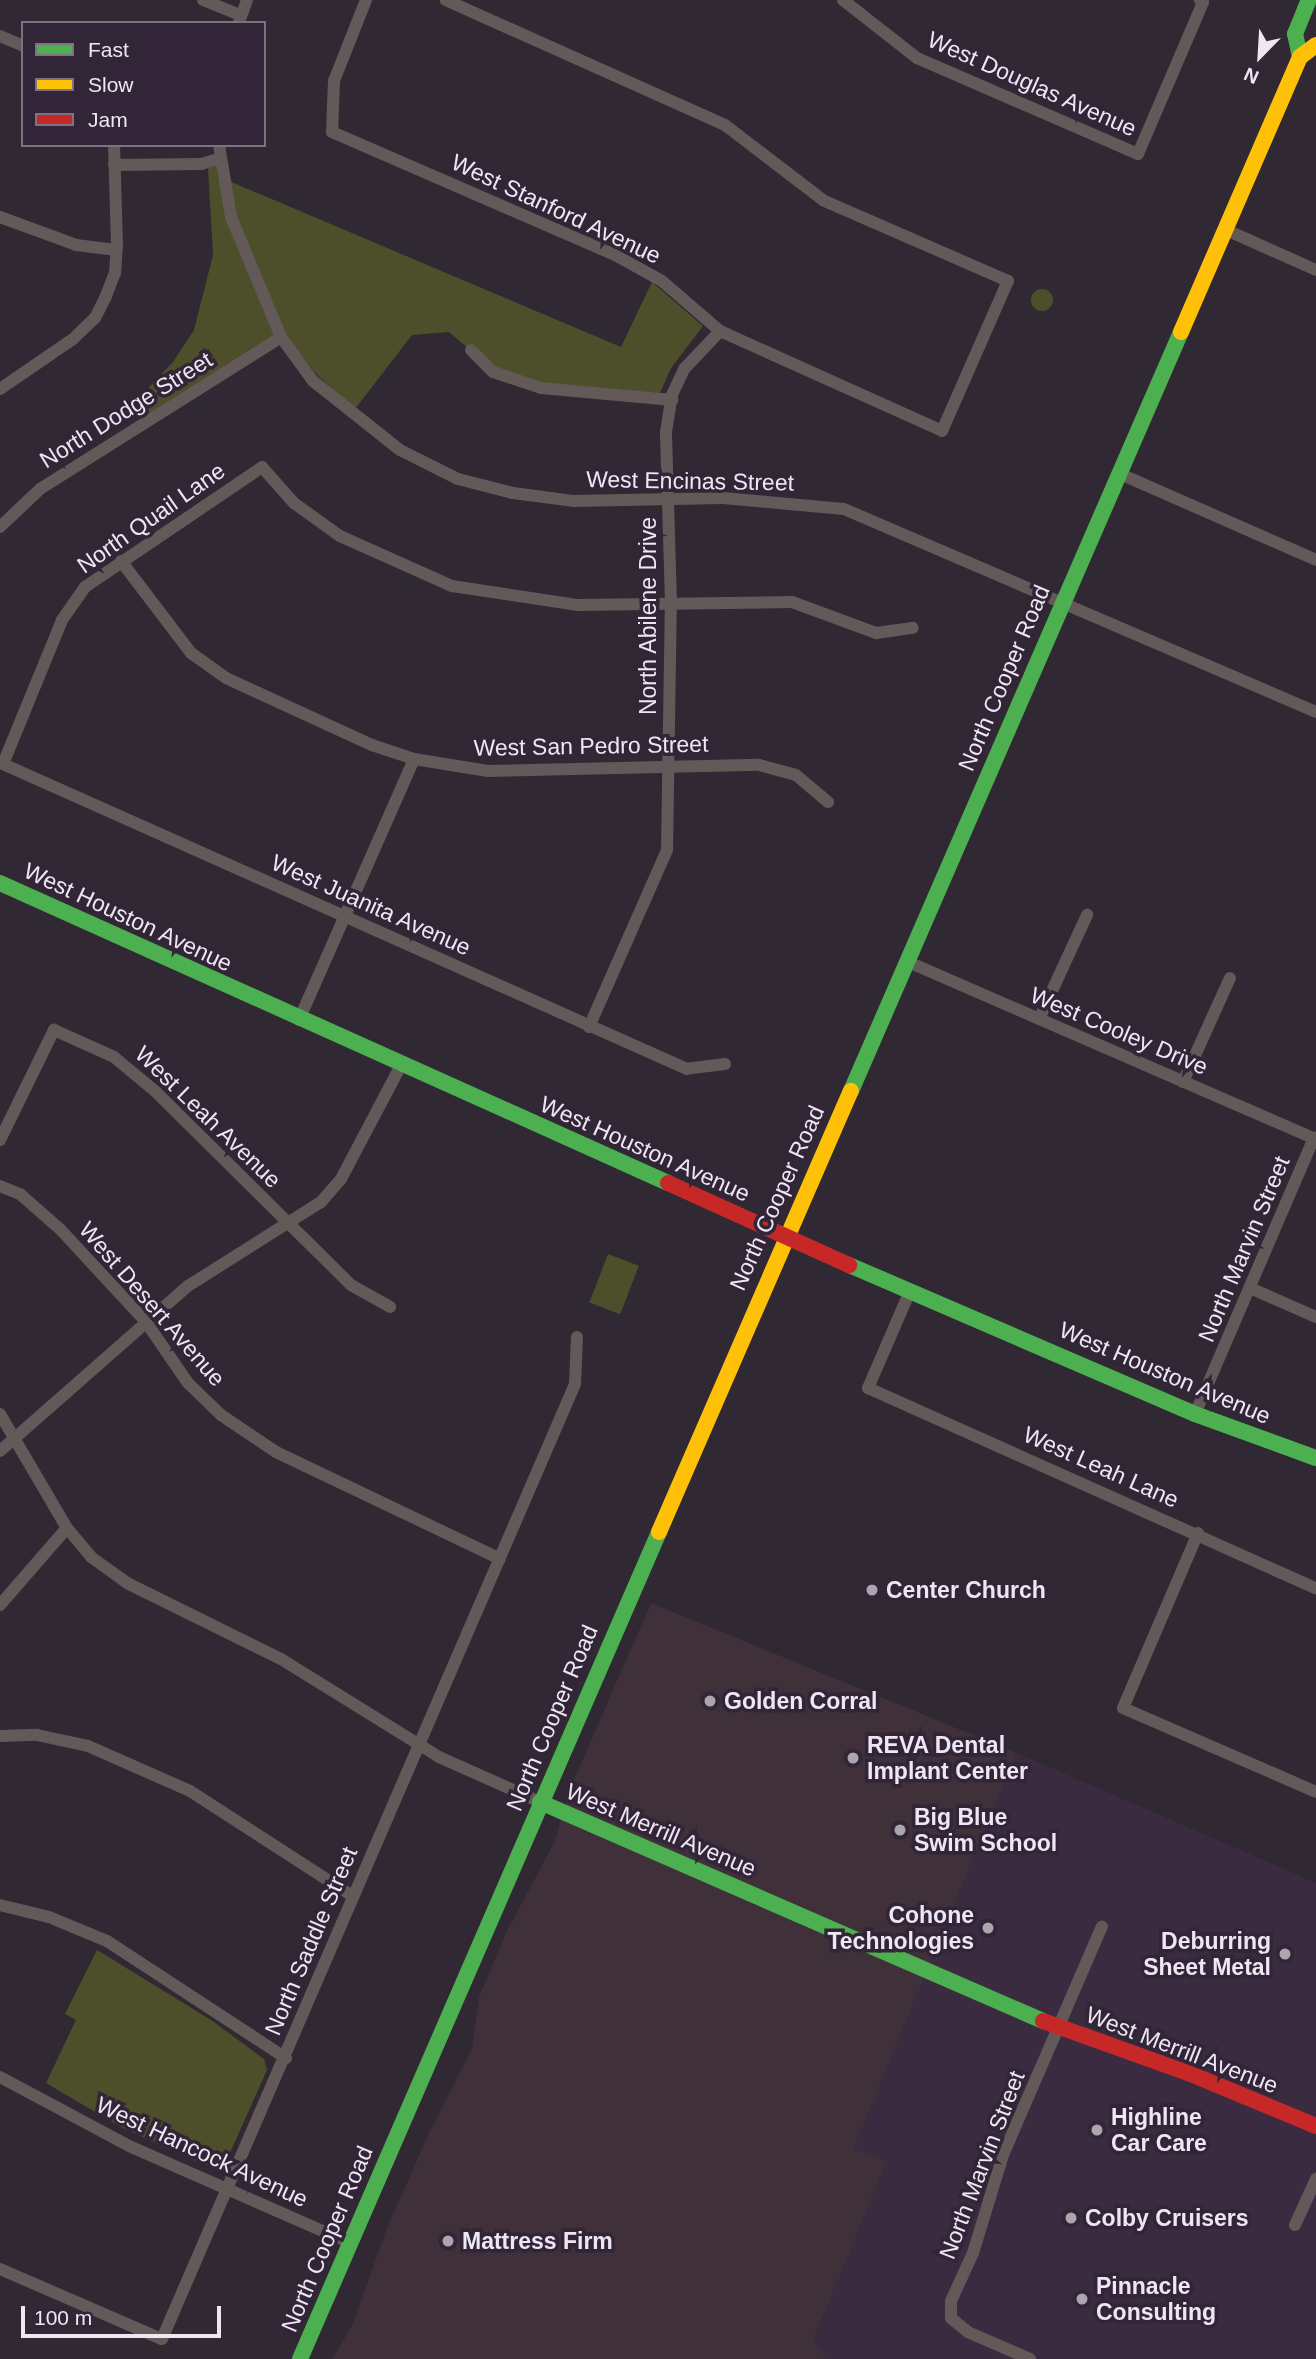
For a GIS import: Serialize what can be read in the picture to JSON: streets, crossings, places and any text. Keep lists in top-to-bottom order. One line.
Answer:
{"streets":{"main road":["North Cooper Road","West Houston Avenue","West Merrill Avenue"],"street":["West Douglas Avenue","West Stanford Avenue","North Dodge Street","West Encinas Street","North Quail Lane","North Abilene Drive","West San Pedro Street","West Juanita Avenue","West Cooley Drive","West Leah Avenue","North Marvin Street","West Desert Avenue","West Leah Lane","North Saddle Street","West Hancock Avenue"]},"crossings":[["West Stanford Avenue","North Abilene Drive"],["North Dodge Street","West Encinas Street"],["West Encinas Street","North Abilene Drive"],["West Encinas Street","North Cooper Road"],["North Quail Lane","North Abilene Drive"],["North Quail Lane","West San Pedro Street"],["North Quail Lane","West Juanita Avenue"],["North Abilene Drive","West San Pedro Street"],["North Abilene Drive","West Juanita Avenue"],["North Cooper Road","West Houston Avenue"],["North Cooper Road","West Cooley Drive"],["North Cooper Road","West Merrill Avenue"],["North Cooper Road","West Hancock Avenue"],["West Houston Avenue","North Marvin Street"],["West Houston Avenue","West Leah Lane"],["West Cooley Drive","North Marvin Street"],["North Marvin Street","West Merrill Avenue"],["West Desert Avenue","North Saddle Street"],["West Merrill Avenue","North Saddle Street"],["North Saddle Street","West Hancock Avenue"]],"places":["Center Church","Golden Corral","REVA Dental Implant Center","Big Blue Swim School","Cohone Technologies","Deburring Sheet Metal","Highline Car Care","Colby Cruisers","Mattress Firm","Pinnacle Consulting"],"legend":["Fast","Slow","Jam"],"scale_bar":"100 m","north":"bottom left"}
